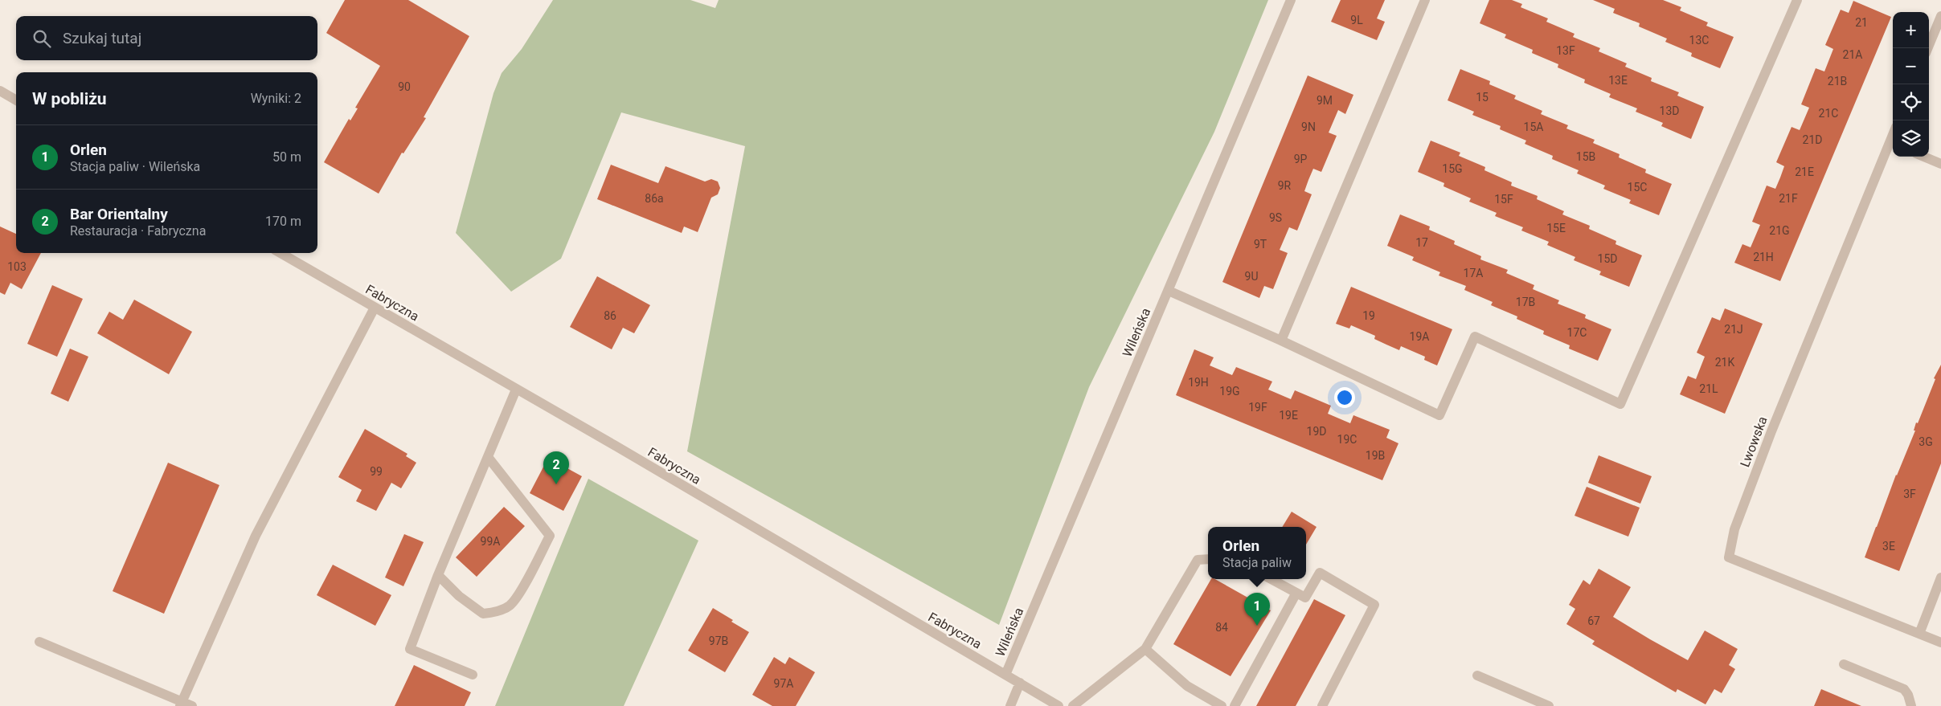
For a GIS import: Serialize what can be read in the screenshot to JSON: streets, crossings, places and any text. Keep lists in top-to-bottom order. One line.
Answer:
{"streets":{"street":["Fabryczna","Wileńska","Lwowska"]},"crossings":[["Fabryczna","Wileńska"]],"house_numbers":["9L","21","13C","13F","21A","13E","21B","90","15","9M","13D","21C","9N","15A","21D","15B","9P","15G","21E","9R","15C","86a","21F","15F","9S","15E","21G","17","9T","21H","15D","103","17A","9U","17B","86","19","21J","17C","19A","21K","19H","21L","19G","19F","19E","19D","19C","3G","19B","99","3F","99A","3E","67","84","97B","97A"],"page":{"map_buttons":["+","−"],"search":"Szukaj tutaj","heading":["W pobliżu","Wyniki: 2"],"list":[{"mark":"1","name":"Orlen","note":"Stacja paliw · Wileńska","value":"50 m"},{"mark":"2","name":"Bar Orientalny","note":"Restauracja · Fabryczna","value":"170 m"}],"pins":["2","1"],"popup":["Orlen","Stacja paliw"]}}
